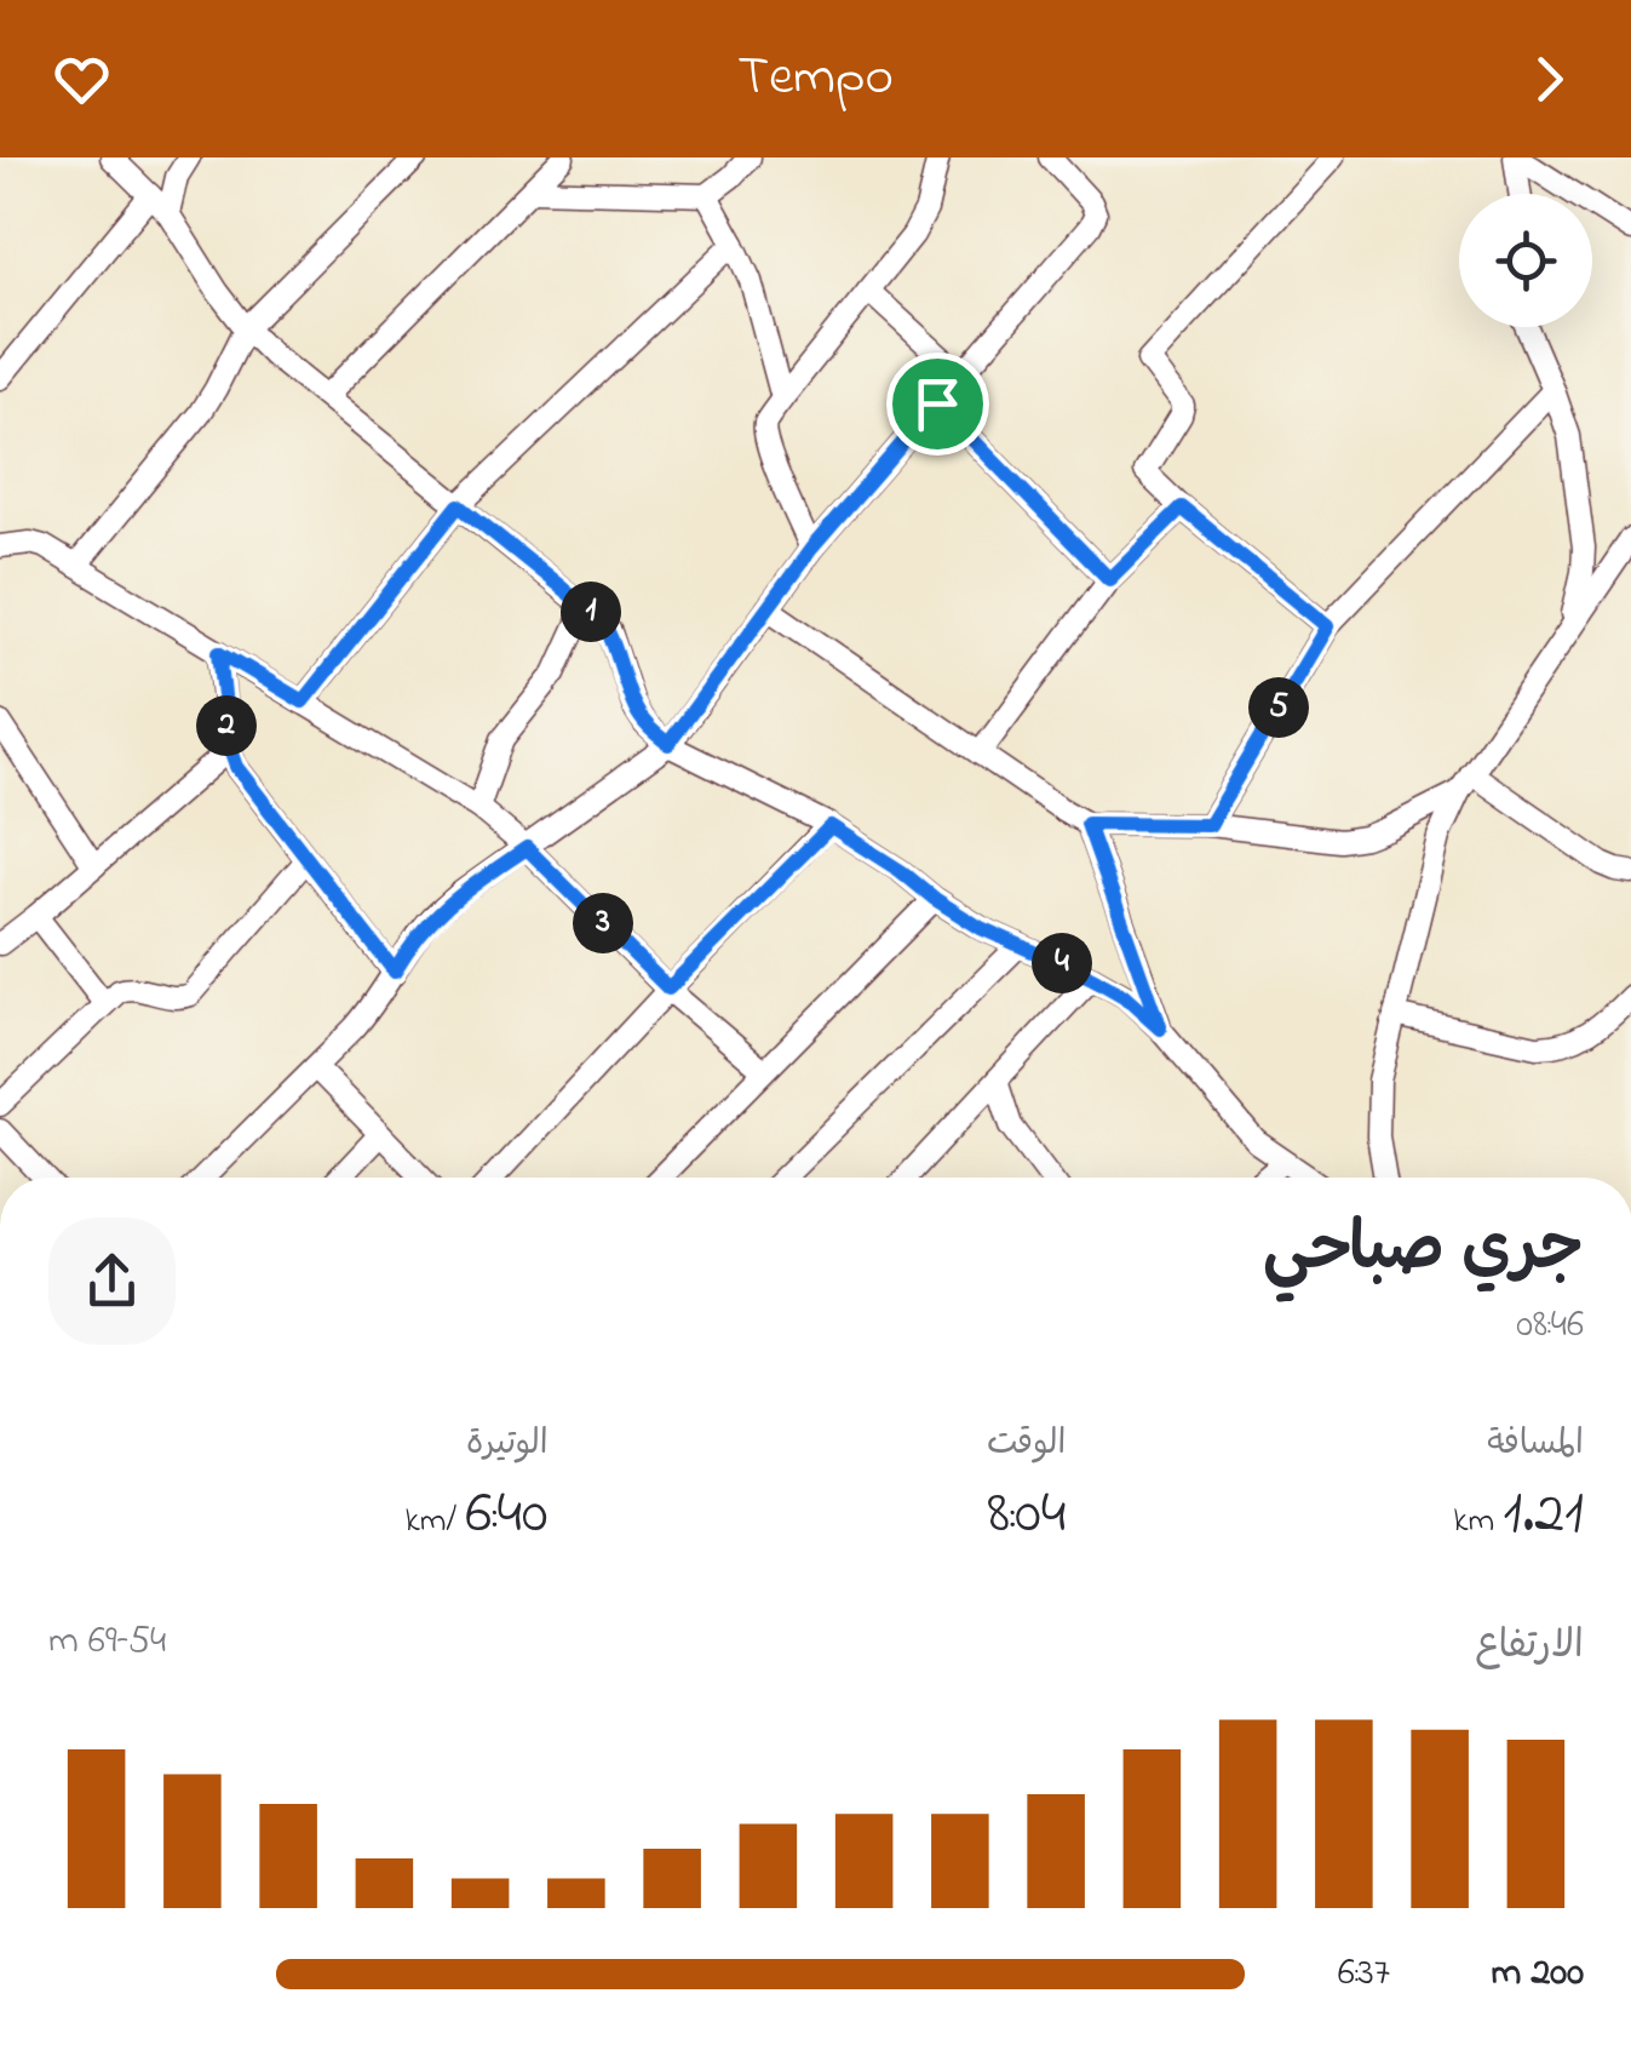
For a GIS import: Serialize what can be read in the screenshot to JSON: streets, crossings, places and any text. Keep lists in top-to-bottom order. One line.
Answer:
{"page":{"header":"Tempo","pins":["1","5","2","3","4"],"heading":["جري صباحي","08:46"],"stats":[["المسافة","1.21 km"],["الوقت","8:04"],["الوتيرة","6:40 /km"]],"chart":["الارتفاع","54–69 m"],"list":[{"name":"200 m","note":"6:37"}]}}
